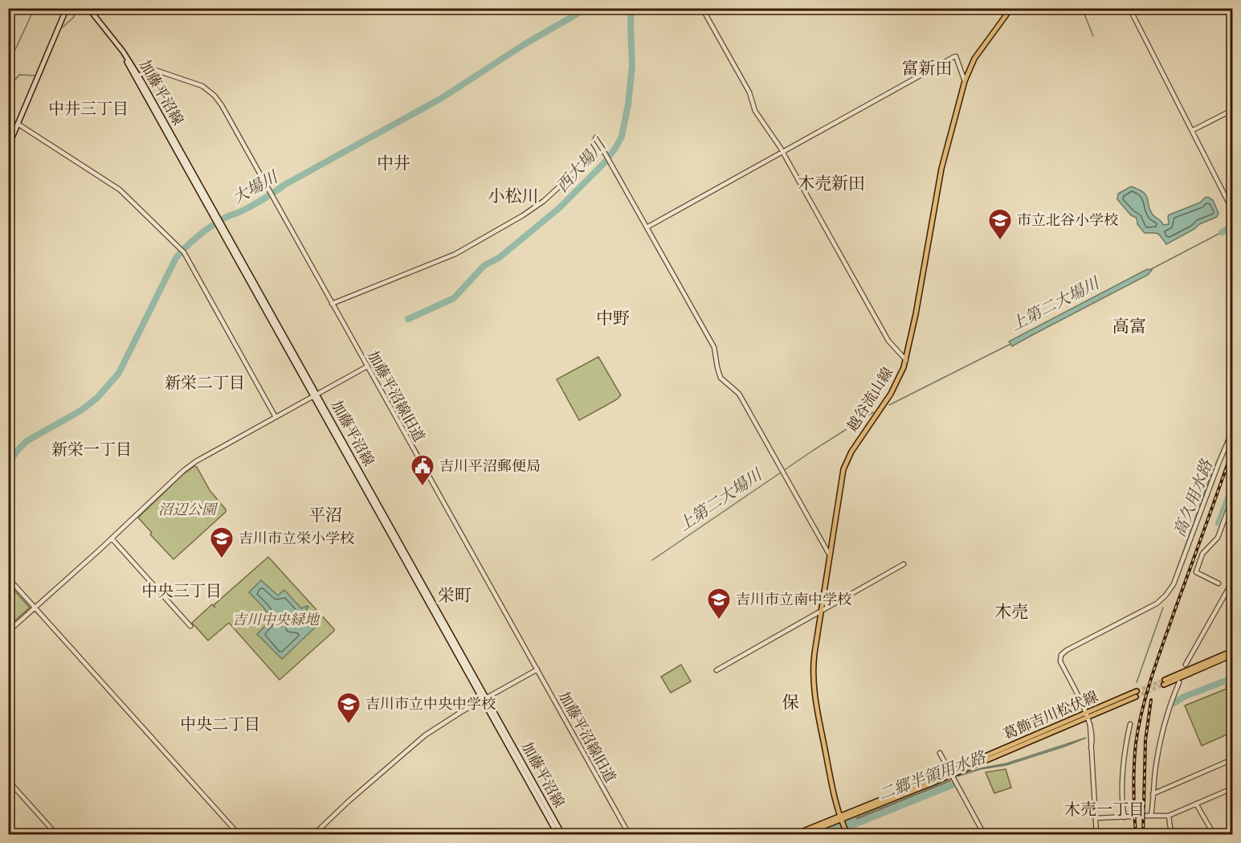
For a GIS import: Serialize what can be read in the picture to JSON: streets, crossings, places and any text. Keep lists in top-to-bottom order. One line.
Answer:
{"streets":{"main road":["加藤平沼線","越谷流山線","葛飾吉川松伏線"],"street":["加藤平沼線旧道"]},"crossings":[["加藤平沼線","加藤平沼線旧道"],["越谷流山線","葛飾吉川松伏線"]],"districts":["富新田","中井三丁目","中井","木売新田","小松川","中野","高富","新栄二丁目","新栄一丁目","平沼","中央三丁目","栄町","木売","保","中央二丁目","木売一丁目"],"water":["西大場川","大場川","上第二大場川","高久用水路","二郷半領用水路"],"parks":["沼辺公園","吉川中央緑地"],"places":{"school or university":["市立北谷小学校","吉川市立栄小学校","吉川市立南中学校","吉川市立中央中学校"],"public building":["吉川平沼郵便局"]}}
